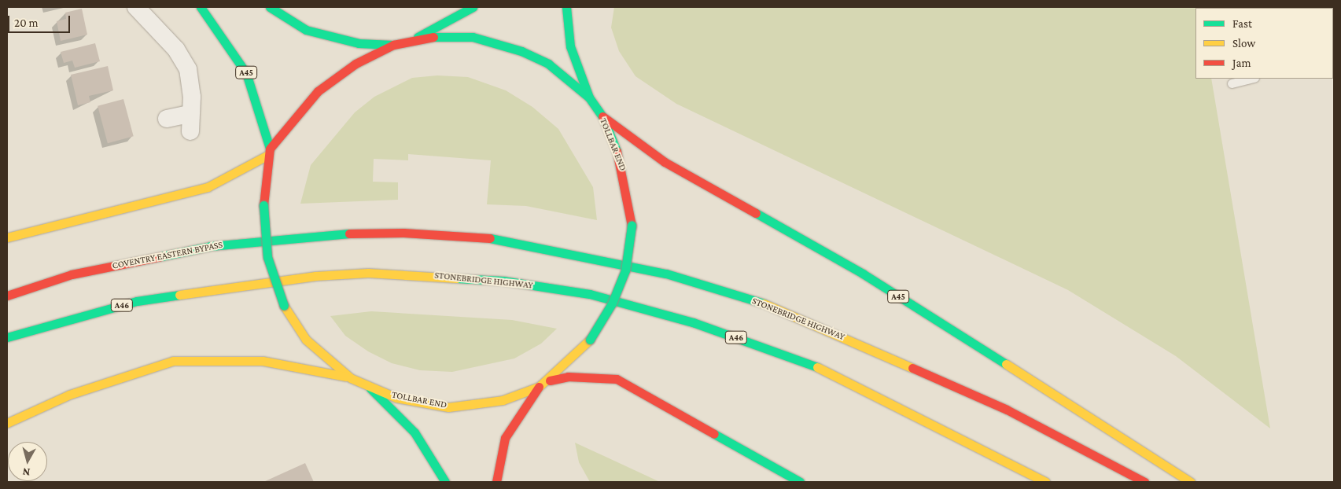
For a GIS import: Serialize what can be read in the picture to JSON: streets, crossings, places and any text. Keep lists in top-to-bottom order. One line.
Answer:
{"streets":{"main road":["A45","TOLLBAR END","COVENTRY EASTERN BYPASS","STONEBRIDGE HIGHWAY","A46"]},"crossings":[["A45","TOLLBAR END"],["COVENTRY EASTERN BYPASS","STONEBRIDGE HIGHWAY"]],"legend":["Fast","Slow","Jam"],"scale_bar":"20 m","north":"bottom"}
